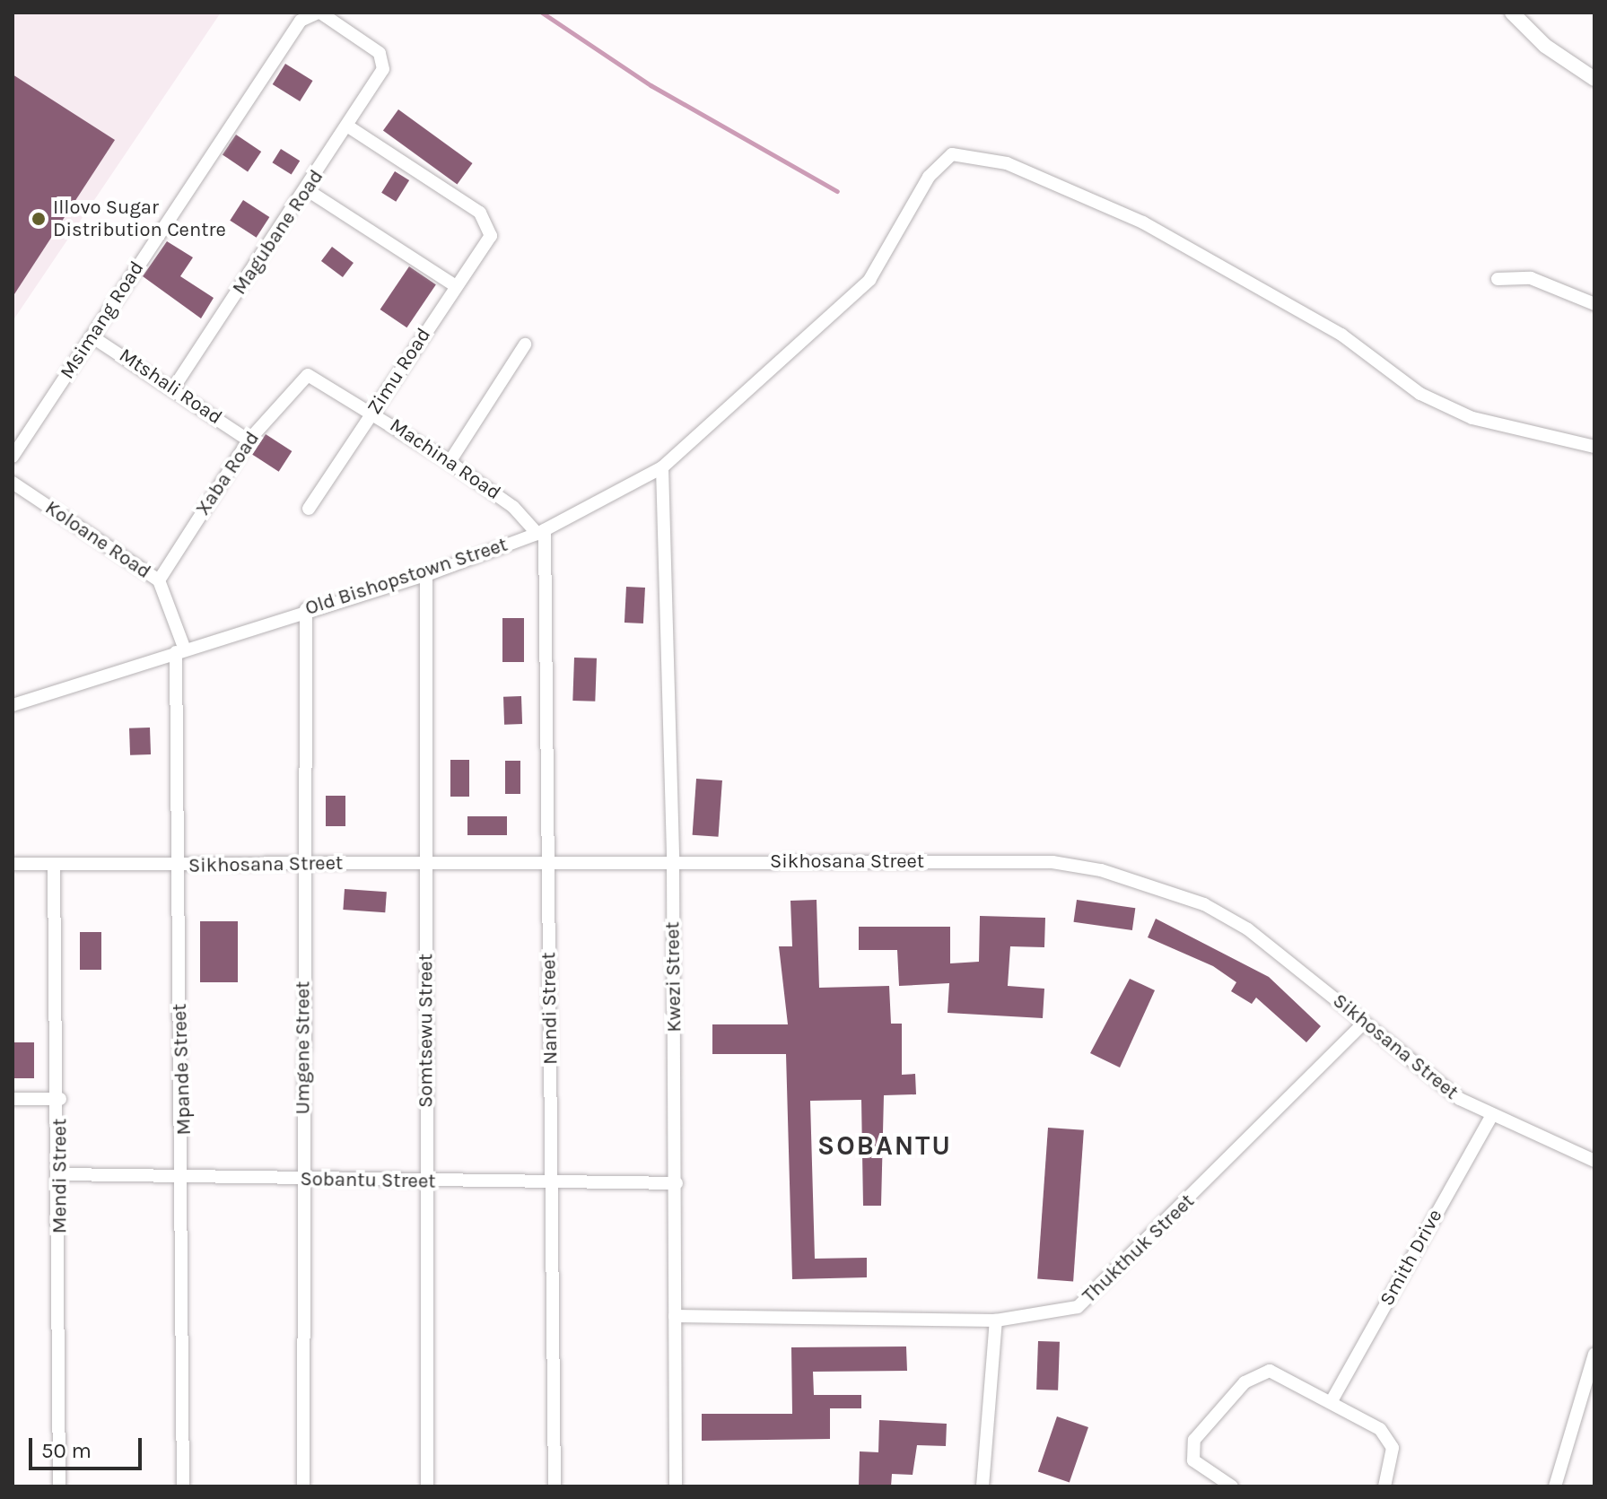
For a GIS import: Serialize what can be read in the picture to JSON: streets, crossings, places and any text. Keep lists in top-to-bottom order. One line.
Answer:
{"streets":{"street":["Magubane Road","Msimang Road","Zimu Road","Mtshali Road","Machina Road","Xaba Road","Koloane Road","Old Bishopstown Street","Sikhosana Street","Kwezi Street","Nandi Street","Somtsewu Street","Umgene Street","Mpande Street","Mendi Street","Sobantu Street","Thukthuk Street","Smith Drive"]},"crossings":[["Magubane Road","Msimang Road"],["Magubane Road","Zimu Road"],["Magubane Road","Mtshali Road"],["Msimang Road","Mtshali Road"],["Zimu Road","Machina Road"],["Mtshali Road","Xaba Road"],["Machina Road","Xaba Road"],["Machina Road","Old Bishopstown Street"],["Machina Road","Nandi Street"],["Xaba Road","Koloane Road"],["Koloane Road","Old Bishopstown Street"],["Koloane Road","Mpande Street"],["Old Bishopstown Street","Kwezi Street"],["Old Bishopstown Street","Nandi Street"],["Old Bishopstown Street","Somtsewu Street"],["Old Bishopstown Street","Umgene Street"],["Old Bishopstown Street","Mpande Street"],["Sikhosana Street","Kwezi Street"],["Sikhosana Street","Nandi Street"],["Sikhosana Street","Somtsewu Street"],["Sikhosana Street","Umgene Street"],["Sikhosana Street","Mpande Street"],["Sikhosana Street","Mendi Street"],["Sikhosana Street","Thukthuk Street"],["Sikhosana Street","Smith Drive"],["Kwezi Street","Sobantu Street"],["Kwezi Street","Thukthuk Street"],["Nandi Street","Sobantu Street"],["Somtsewu Street","Sobantu Street"],["Umgene Street","Sobantu Street"],["Mpande Street","Sobantu Street"],["Mendi Street","Sobantu Street"]],"districts":["SOBANTU"],"places":["Illovo Sugar Distribution Centre"],"scale_bar":"50 m"}
